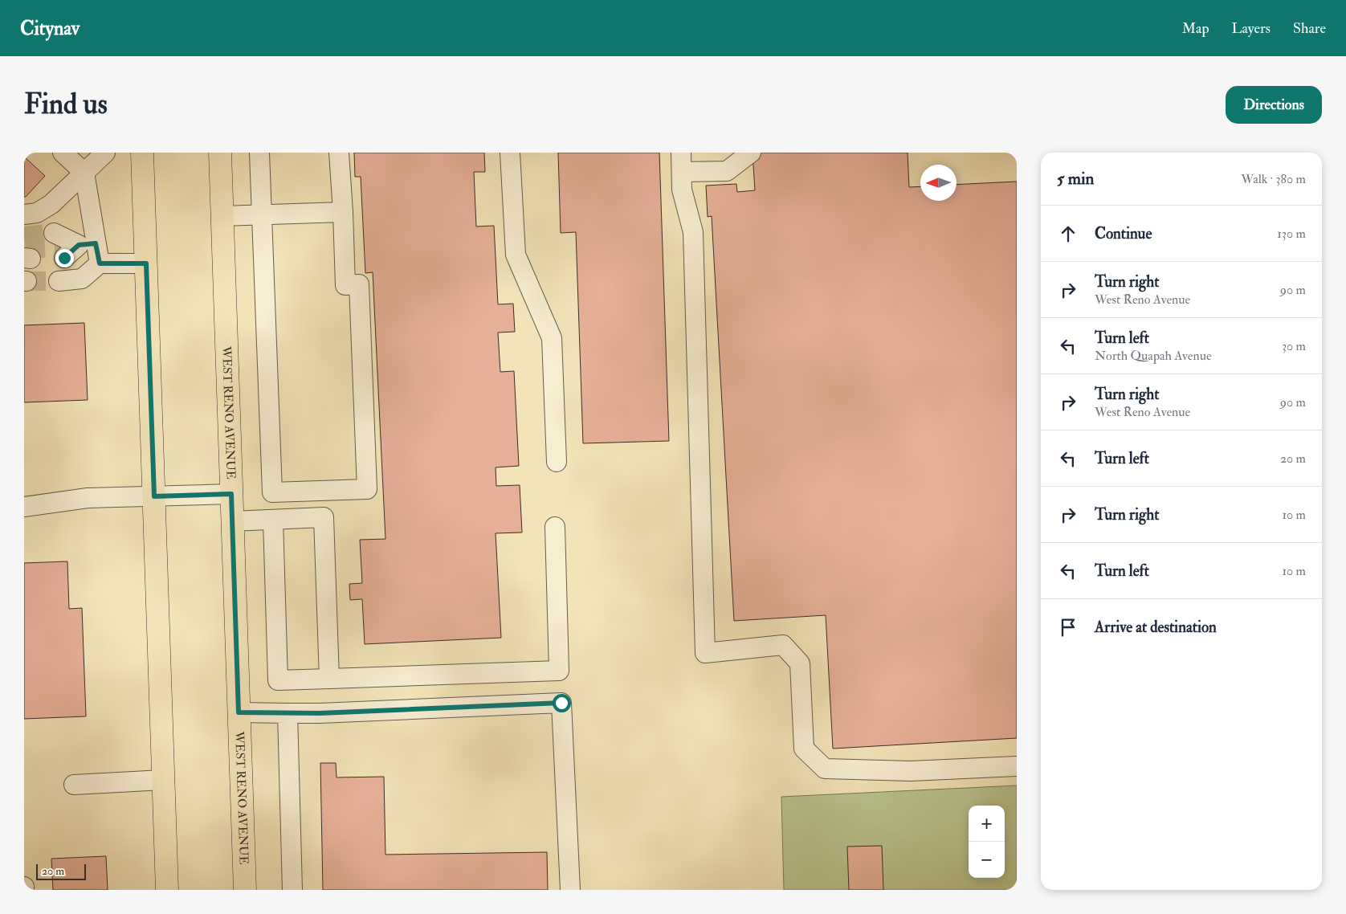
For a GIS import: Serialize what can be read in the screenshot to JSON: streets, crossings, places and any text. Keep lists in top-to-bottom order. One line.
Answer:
{"streets":{"main road":["WEST RENO AVENUE"]},"scale_bar":"20 m","north":"left","page":{"header":"Citynav","nav":["Map","Layers","Share"],"buttons":"Directions","title":"Find us","heading":["5 min","Walk · 380 m"],"list":[["Continue","130 m"],["Turn right","West Reno Avenue","90 m"],["Turn left","North Quapah Avenue","30 m"],["Turn right","West Reno Avenue","90 m"],["Turn left","20 m"],["Turn right","10 m"],["Turn left","10 m"],"Arrive at destination"],"map_buttons":["+","−"],"scale":"20 m"}}
